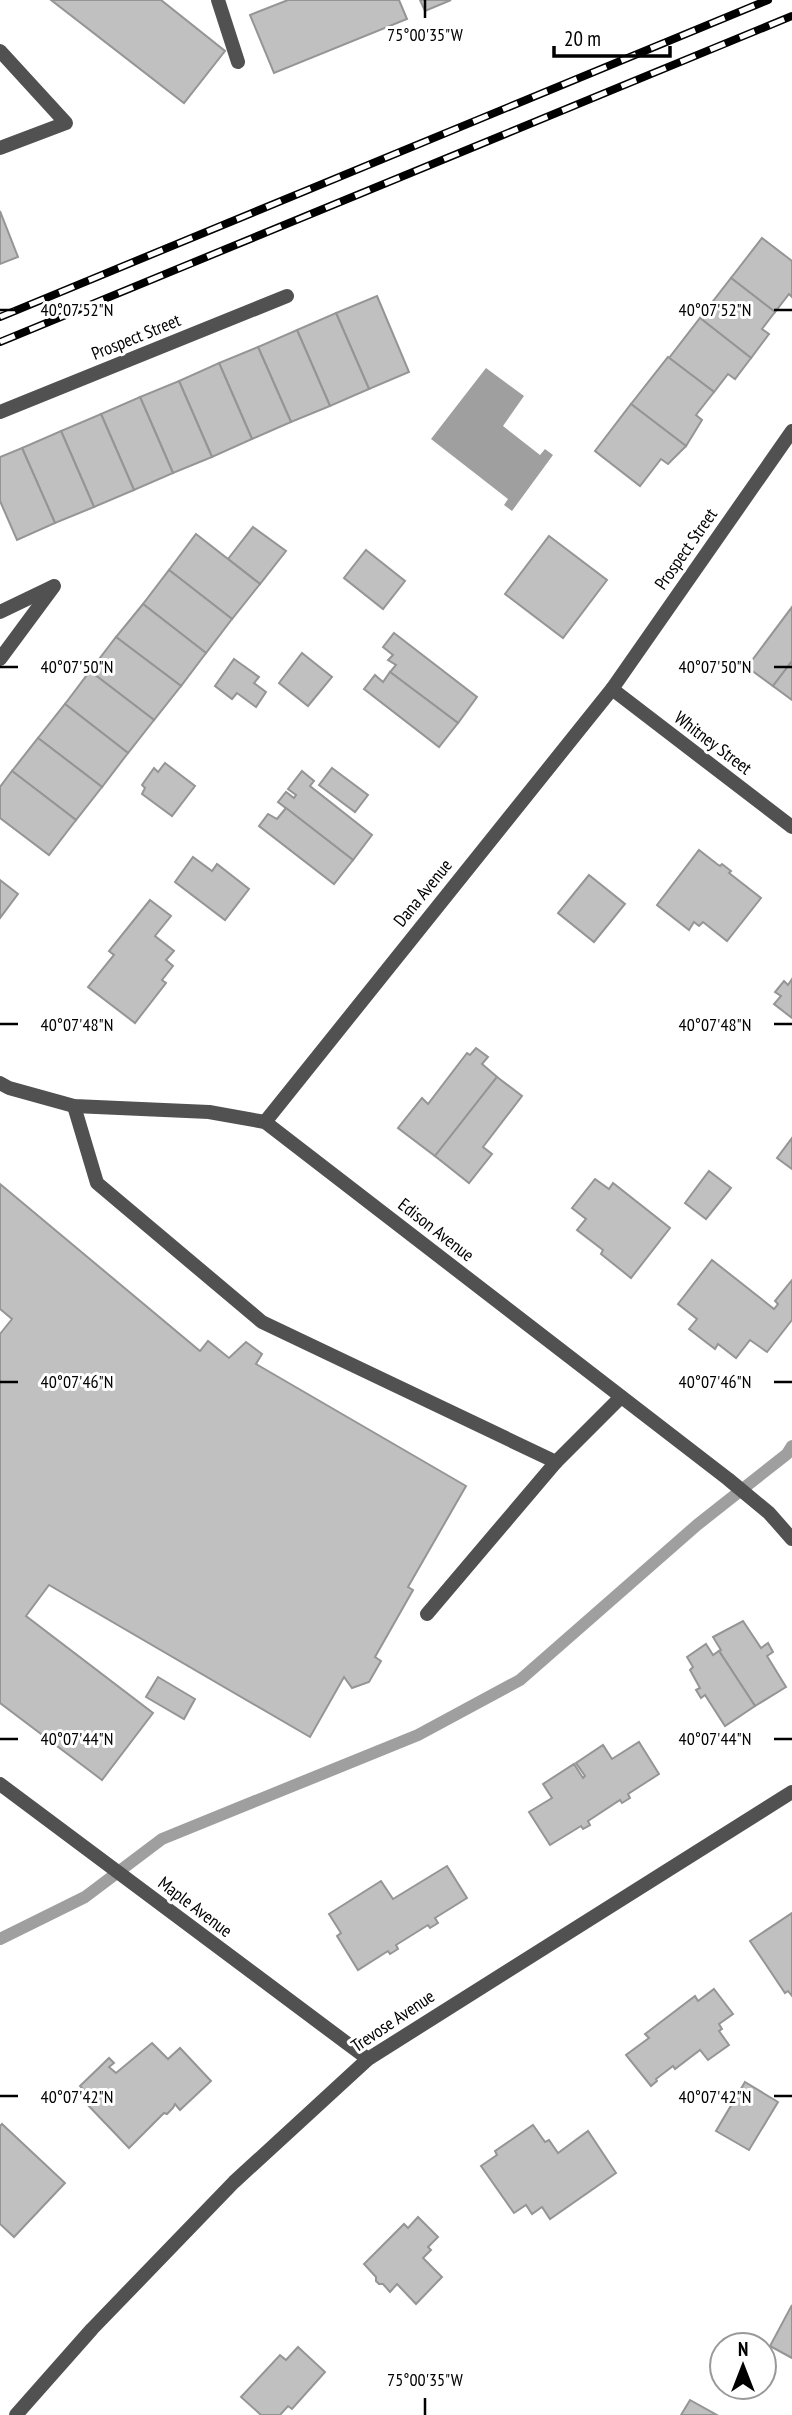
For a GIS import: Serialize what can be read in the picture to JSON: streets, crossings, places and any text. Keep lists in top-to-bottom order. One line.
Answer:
{"streets":{"street":["Prospect Street","Whitney Street","Dana Avenue","Edison Avenue","Maple Avenue","Trevose Avenue"]},"crossings":[["Prospect Street","Whitney Street"],["Prospect Street","Dana Avenue"],["Whitney Street","Dana Avenue"],["Dana Avenue","Edison Avenue"],["Maple Avenue","Trevose Avenue"]],"scale_bar":"20 m","north":"top","coordinates":["75°00'35\"W","40°07'52\"N","40°07'50\"N","40°07'48\"N","40°07'46\"N","40°07'44\"N","40°07'42\"N"]}
